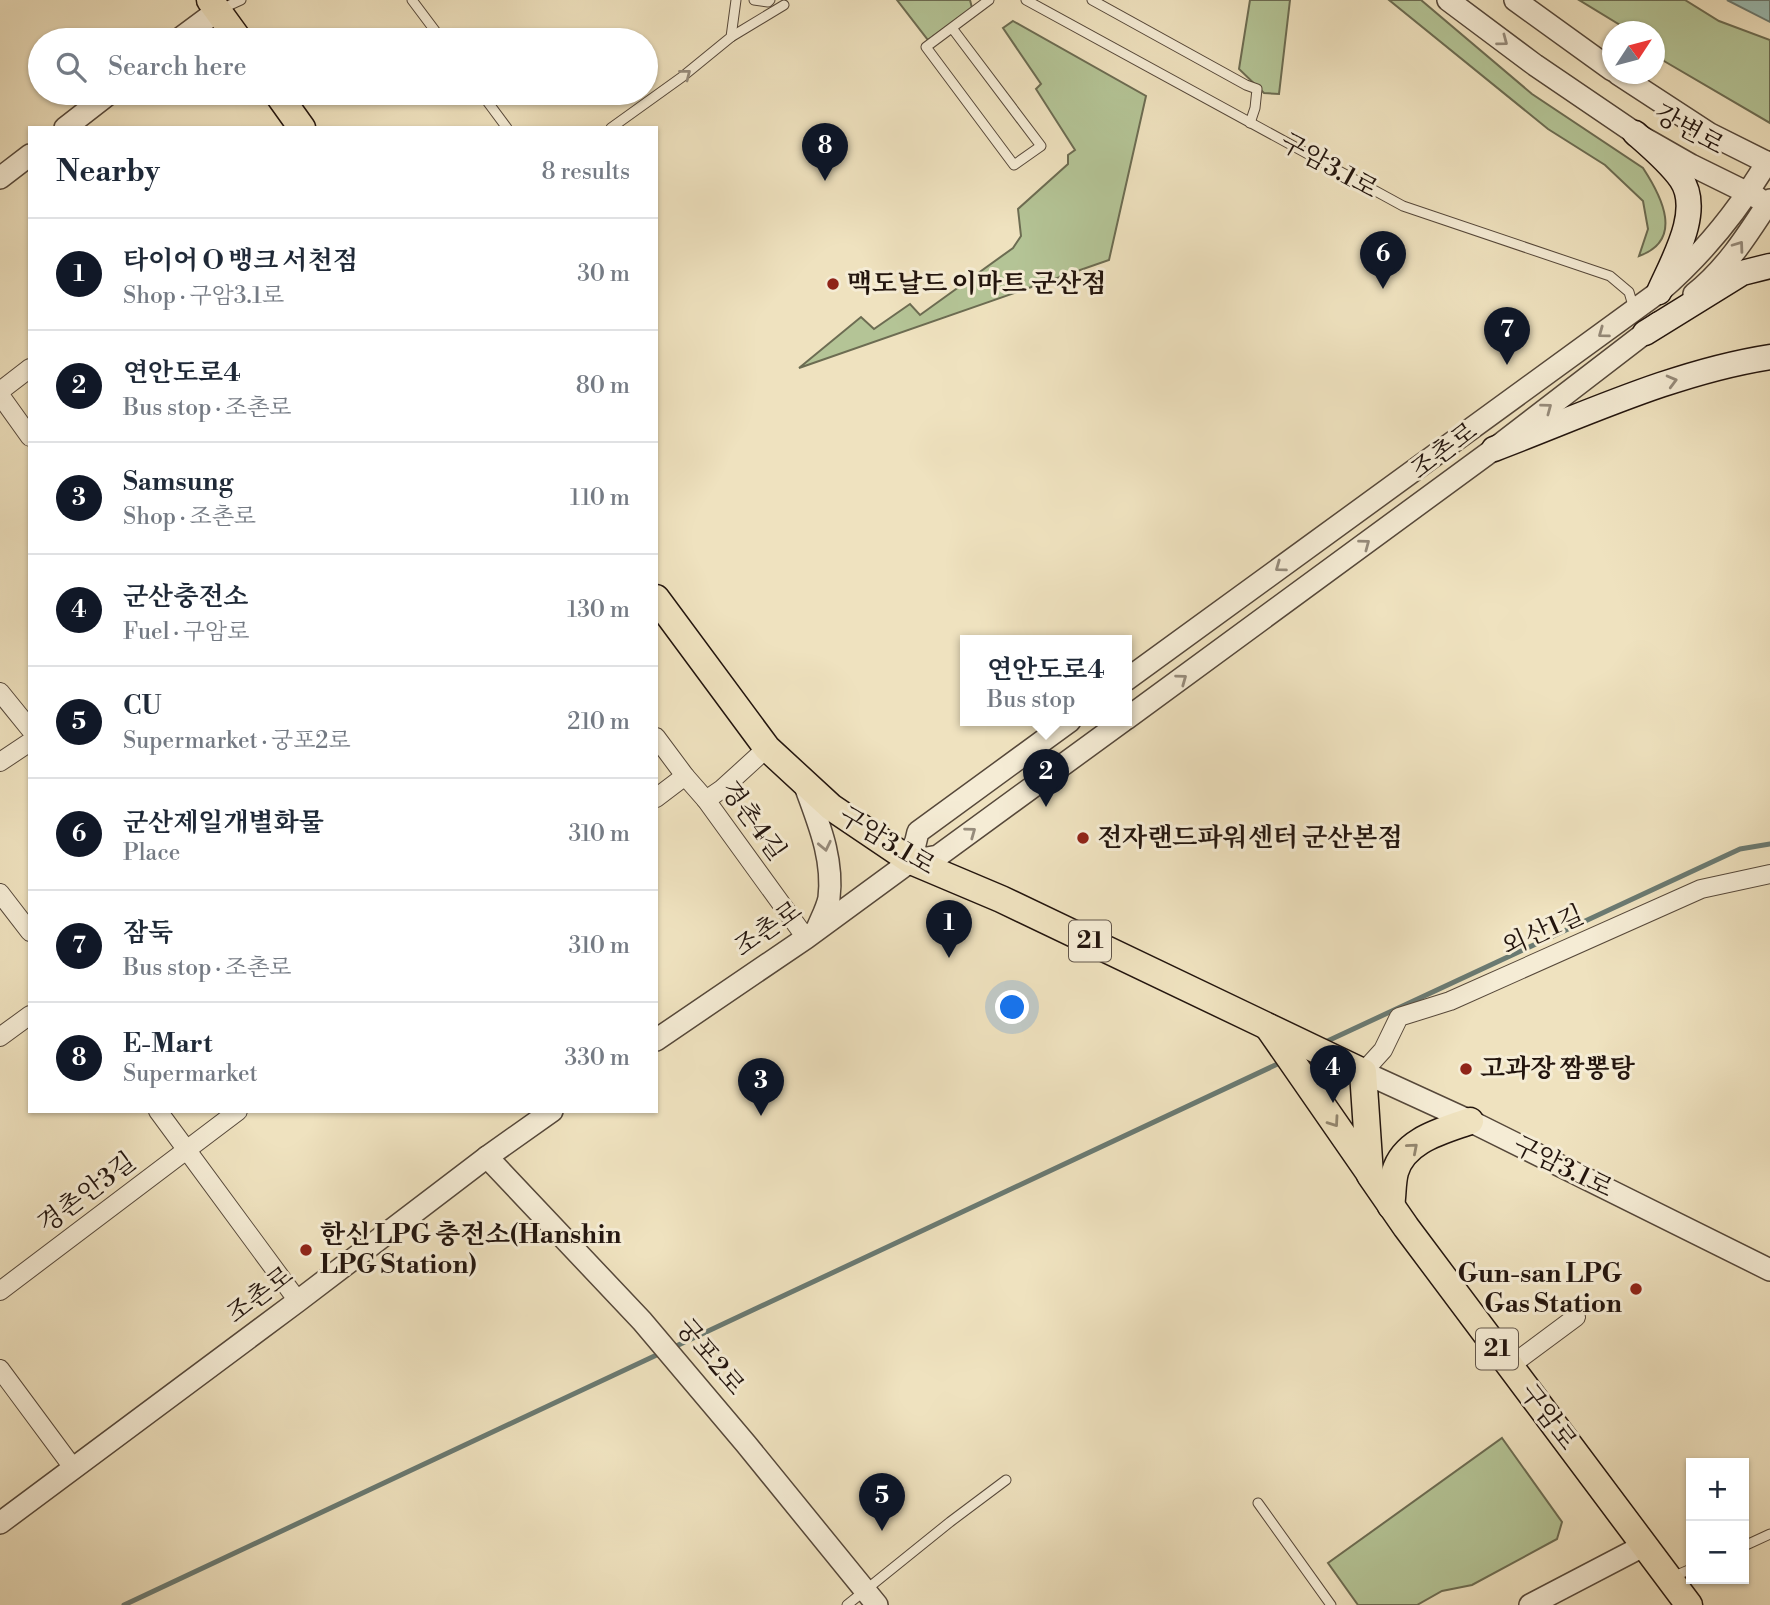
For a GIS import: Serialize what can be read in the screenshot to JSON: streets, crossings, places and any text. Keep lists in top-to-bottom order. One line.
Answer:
{"streets":{"main road":["구암3.1로","21","구암로"],"street":["강변로","조촌로","경촌4길","외산1길","경촌안3길","궁포2로"]},"crossings":[["강변로","조촌로"],["구암3.1로","조촌로"],["구암3.1로","외산1길"],["구암3.1로","21"],["구암3.1로","구암로"],["조촌로","경촌4길"],["조촌로","궁포2로"],["외산1길","21"],["21","구암로"]],"places":["맥도날드 이마트 군산점","전자랜드파워센터 군산본점","고과장 짬뽕탕","한신 LPG 충전소(Hanshin LPG Station)","Gun-san LPG Gas Station"],"north":"top right","page":{"search":"Search here","pins":["8","6","7","2","1","4","3","5"],"heading":["Nearby","8 results"],"list":[{"mark":"1","name":"타이어 O 뱅크 서천점","note":"Shop · 구암3.1로","value":"30 m"},{"mark":"2","name":"연안도로4","note":"Bus stop · 조촌로","value":"80 m"},{"mark":"3","name":"Samsung","note":"Shop · 조촌로","value":"110 m"},{"mark":"4","name":"군산충전소","note":"Fuel · 구암로","value":"130 m"},{"mark":"5","name":"CU","note":"Supermarket · 궁포2로","value":"210 m"},{"mark":"6","name":"군산제일개별화물","note":"Place","value":"310 m"},{"mark":"7","name":"잠둑","note":"Bus stop · 조촌로","value":"310 m"},{"mark":"8","name":"E-Mart","note":"Supermarket","value":"330 m"}],"popup":["연안도로4","Bus stop"],"map_buttons":["+","−"]}}
